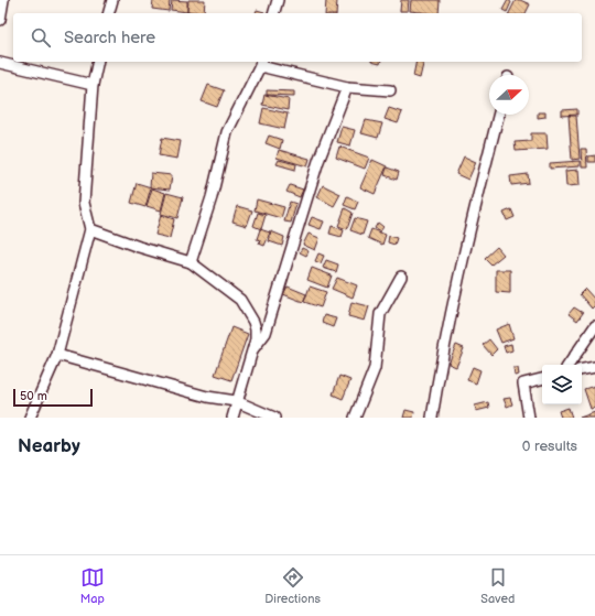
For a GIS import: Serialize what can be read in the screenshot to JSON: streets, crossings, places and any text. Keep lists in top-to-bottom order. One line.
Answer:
{"scale_bar":"50 m","north":"right","page":{"search":"Search here","scale":"50 m","heading":["Nearby","0 results"],"nav":["Map","Directions","Saved"]}}
